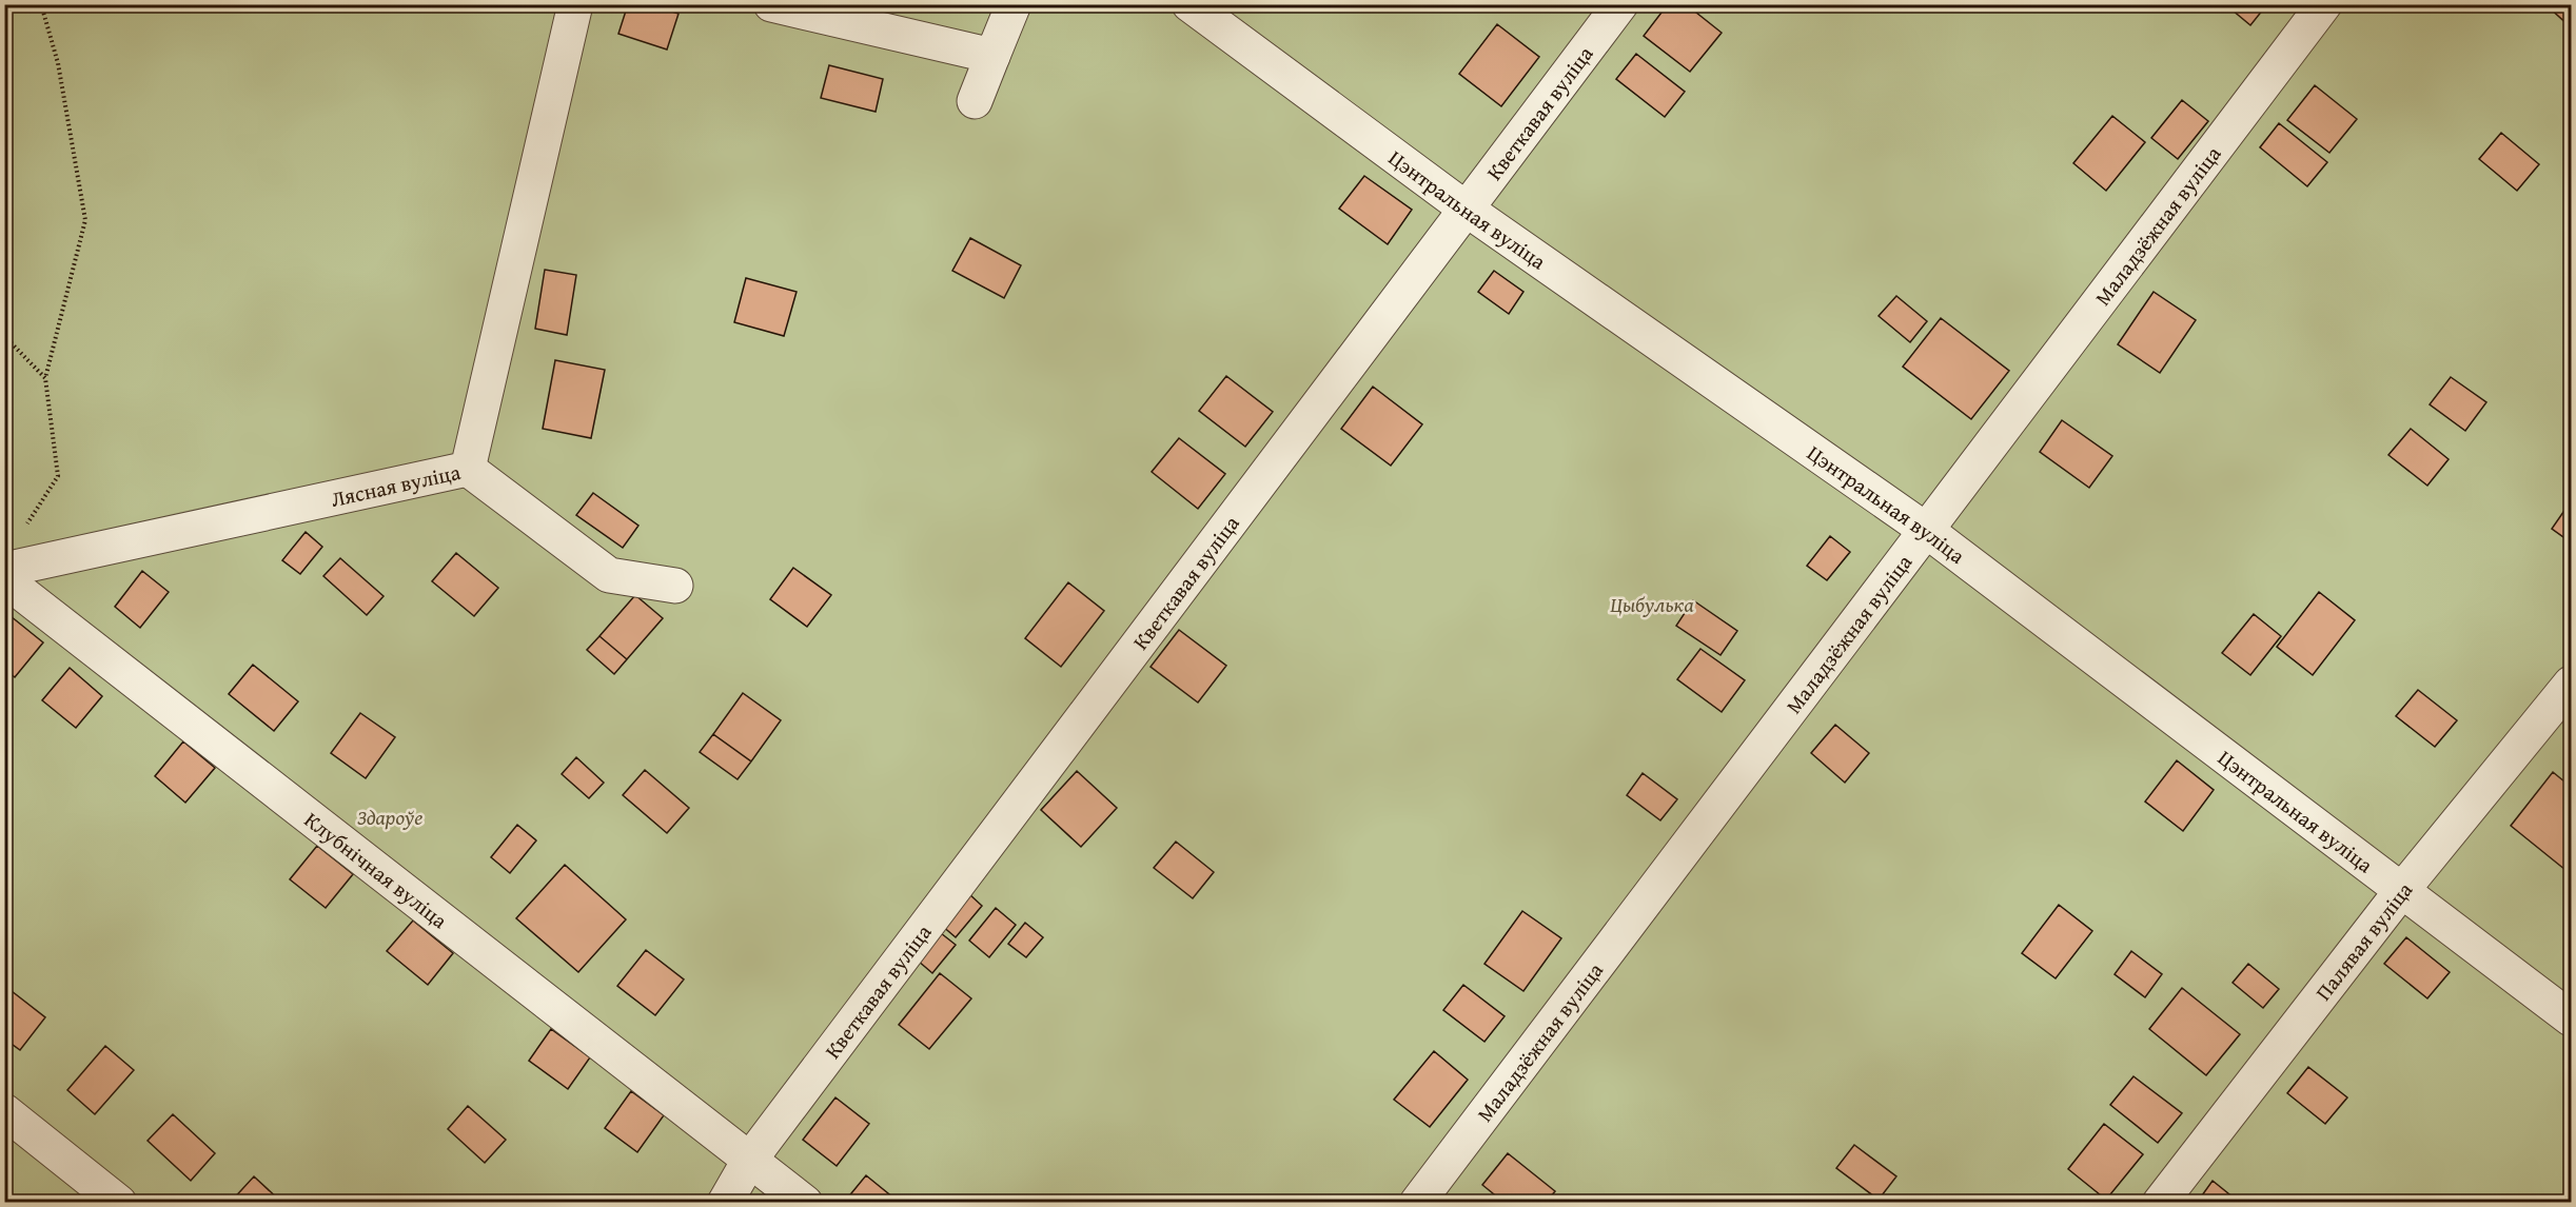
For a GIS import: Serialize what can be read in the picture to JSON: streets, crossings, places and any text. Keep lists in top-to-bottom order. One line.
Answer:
{"streets":{"lane":["Кветкавая вуліца","Цэнтральная вуліца","Маладзёжная вуліца","Лясная вуліца","Клубнічная вуліца","Палявая вуліца"]},"crossings":[["Кветкавая вуліца","Цэнтральная вуліца"],["Кветкавая вуліца","Клубнічная вуліца"],["Цэнтральная вуліца","Маладзёжная вуліца"],["Цэнтральная вуліца","Палявая вуліца"]],"parks":["Цыбулька","Здароўе"]}
